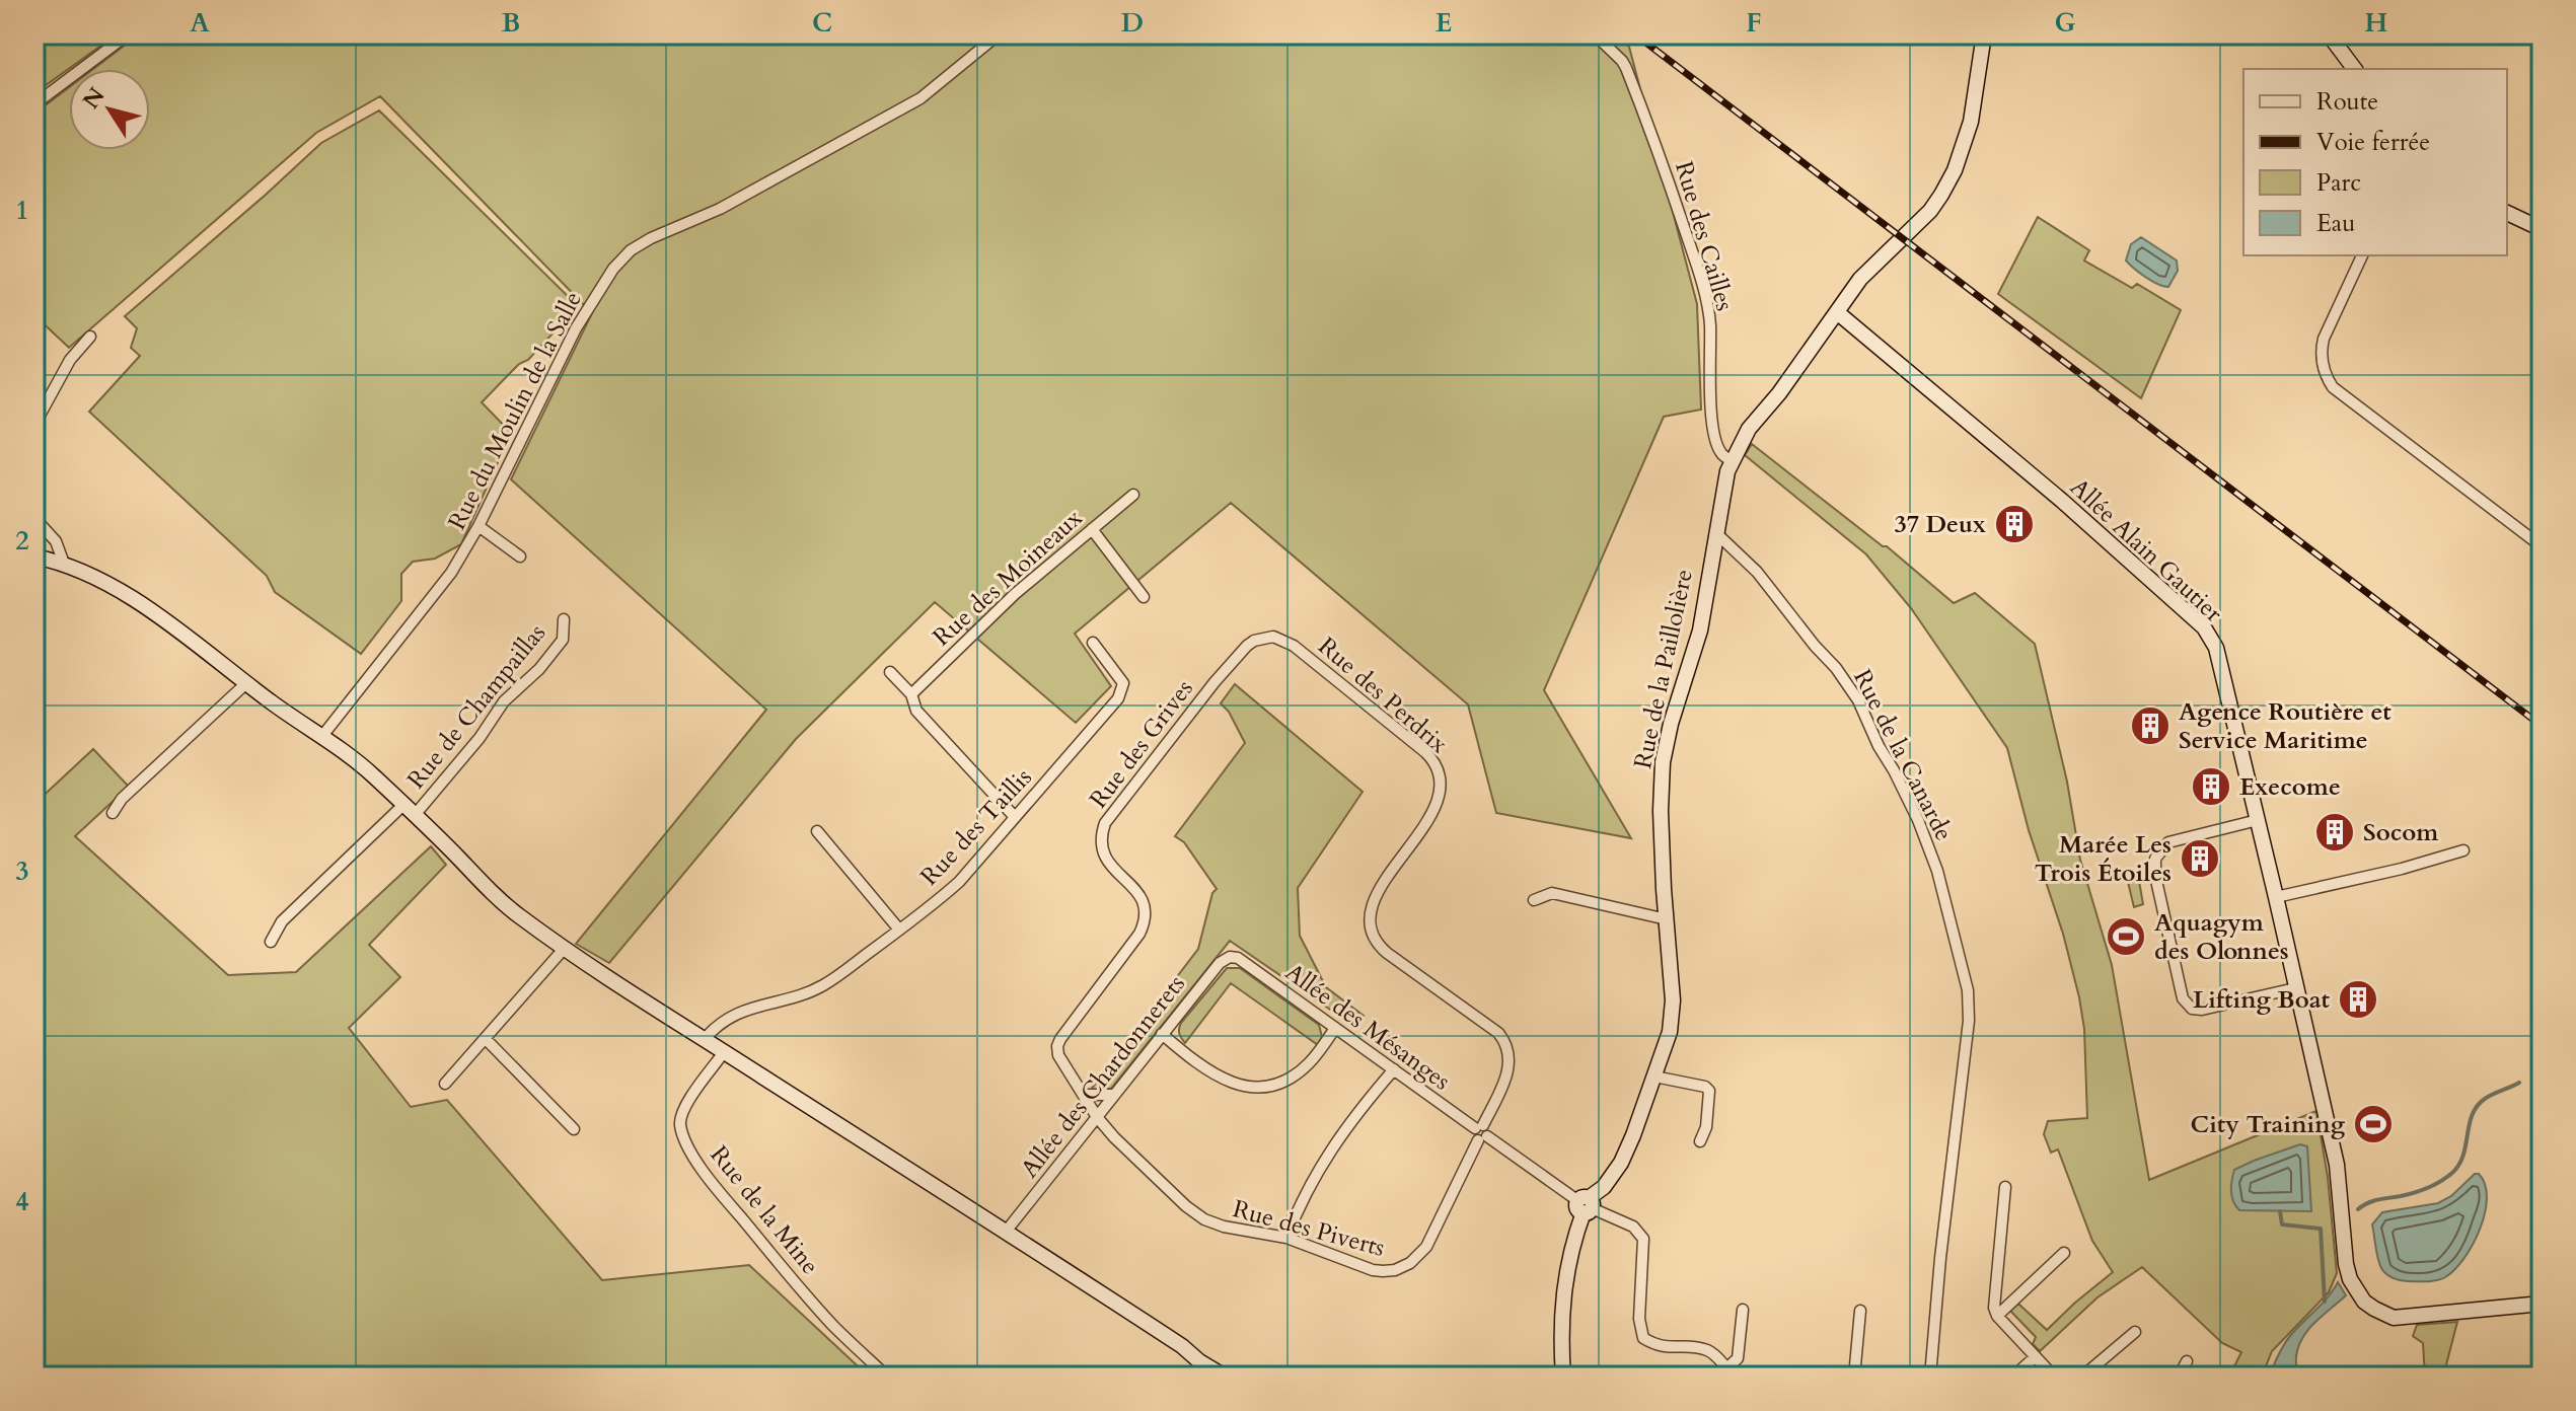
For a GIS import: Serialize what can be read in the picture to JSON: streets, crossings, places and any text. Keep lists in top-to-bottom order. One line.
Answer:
{"streets":{"street":["Rue des Cailles","Rue du Moulin de la Salle","Allée Alain Gautier","Rue des Moineaux","Rue de la Paillolière","Rue des Perdrix","Rue de Champaillas","Rue des Grives","Rue de la Canarde","Rue des Taillis","Allée des Mésanges","Allée des Chardonnerets","Rue de la Mine","Rue des Piverts"]},"crossings":[["Rue des Cailles","Rue de la Paillolière"],["Allée Alain Gautier","Rue de la Paillolière"],["Rue de la Paillolière","Rue de la Canarde"],["Rue de la Paillolière","Allée des Mésanges"],["Rue des Perdrix","Rue des Grives"],["Rue des Perdrix","Allée des Mésanges"],["Rue des Perdrix","Rue des Piverts"],["Rue des Grives","Allée des Chardonnerets"],["Rue des Grives","Rue des Piverts"],["Allée des Mésanges","Allée des Chardonnerets"],["Allée des Mésanges","Rue des Piverts"],["Allée des Chardonnerets","Rue des Piverts"]],"places":{"building":["37 Deux","Agence Routière et Service Maritime","Execome","Socom","Marée Les Trois Étoiles","Lifting Boat"],"sports":["Aquagym des Olonnes","City Training"]},"legend":["Route","Voie ferrée","Parc","Eau"],"north":"top left","grid":{"columns":["A","B","C","D","E","F","G","H"],"rows":["1","2","3","4"]}}
